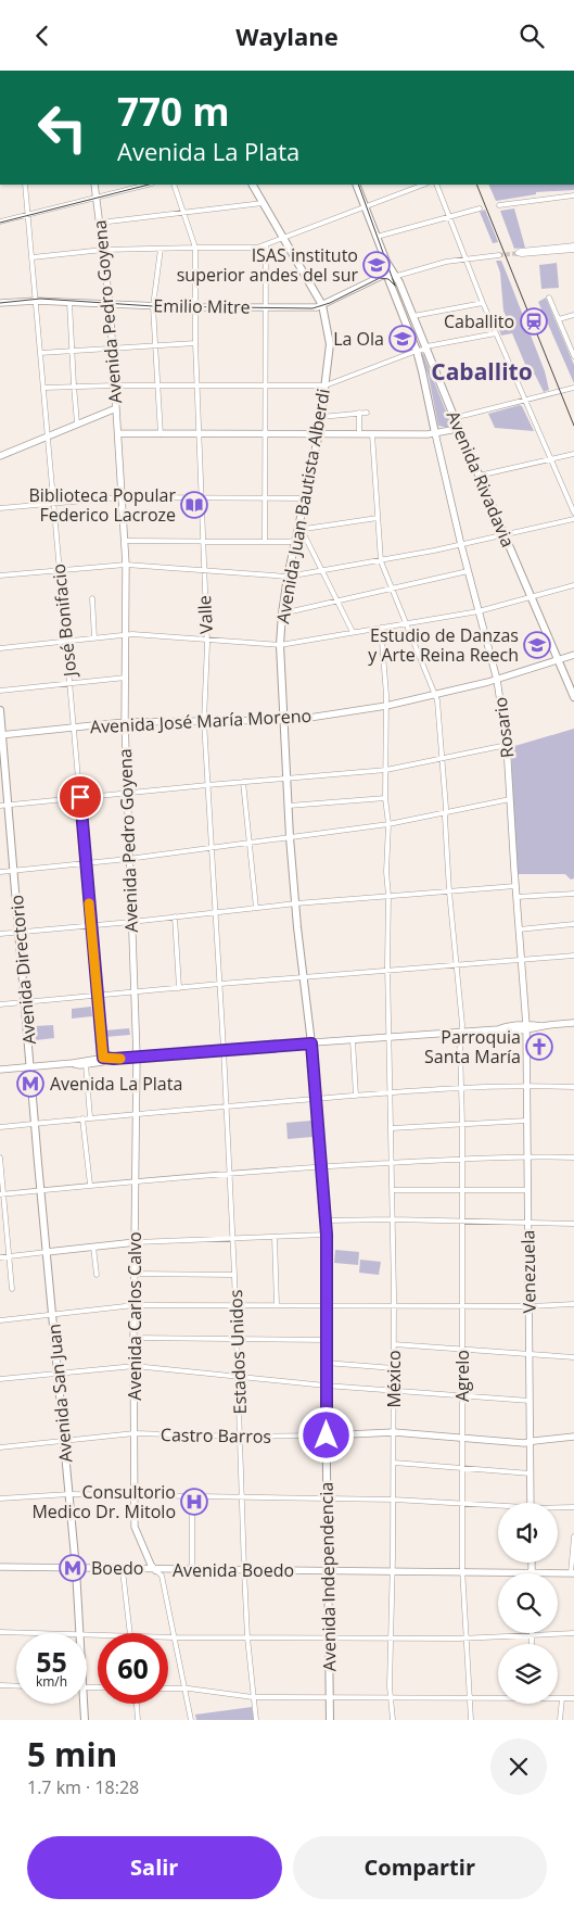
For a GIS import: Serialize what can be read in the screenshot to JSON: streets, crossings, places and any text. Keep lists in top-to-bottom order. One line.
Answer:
{"streets":{"main road":["Emilio Mitre","Avenida Pedro Goyena","Avenida Rivadavia","Avenida Juan Bautista Alberdi","Avenida José María Moreno","Rosario","Avenida Directorio","Venezuela","Avenida Carlos Calvo","Avenida San Juan","Castro Barros","Avenida Boedo","Avenida Independencia"],"street":["Valle","José Bonifacio","Estados Unidos","Agrelo","México"]},"crossings":[["Emilio Mitre","Avenida Pedro Goyena"],["Emilio Mitre","Avenida Rivadavia"],["Emilio Mitre","Avenida Juan Bautista Alberdi"],["Emilio Mitre","Valle"],["Emilio Mitre","José Bonifacio"],["Avenida Pedro Goyena","Avenida José María Moreno"],["Avenida Pedro Goyena","Avenida Carlos Calvo"],["Avenida Rivadavia","Avenida José María Moreno"],["Avenida Rivadavia","Rosario"],["Avenida Juan Bautista Alberdi","Avenida José María Moreno"],["Avenida Juan Bautista Alberdi","Avenida Independencia"],["Valle","Avenida José María Moreno"],["Valle","Estados Unidos"],["José Bonifacio","Avenida José María Moreno"],["Avenida José María Moreno","Rosario"],["Avenida José María Moreno","Avenida Directorio"],["Avenida José María Moreno","Agrelo"],["Avenida José María Moreno","México"],["Rosario","Venezuela"],["Avenida Directorio","Avenida San Juan"],["Venezuela","Castro Barros"],["Avenida Carlos Calvo","Castro Barros"],["Avenida Carlos Calvo","Avenida Boedo"],["Estados Unidos","Castro Barros"],["Estados Unidos","Avenida Boedo"],["Agrelo","Castro Barros"],["Agrelo","Avenida Boedo"],["México","Castro Barros"],["México","Avenida Boedo"],["Avenida San Juan","Castro Barros"],["Avenida San Juan","Avenida Boedo"],["Castro Barros","Avenida Independencia"],["Avenida Boedo","Avenida Independencia"]],"districts":["Caballito"],"places":{"school or university":["ISAS instituto superior andes del sur","La Ola","Estudio de Danzas y Arte Reina Reech"],"station":["Caballito"],"library":["Biblioteca Popular Federico Lacroze"],"church":["Parroquia Santa María"],"metro station":["Avenida La Plata","Boedo"],"hospital":["Consultorio Medico Dr. Mitolo"]},"page":{"header":"Waylane","turn":["770 m","Avenida La Plata"],"speed":"55 km/h","limit":"60","heading":["5 min","1.7 km · 18:28"],"buttons":["Salir","Compartir"]}}
